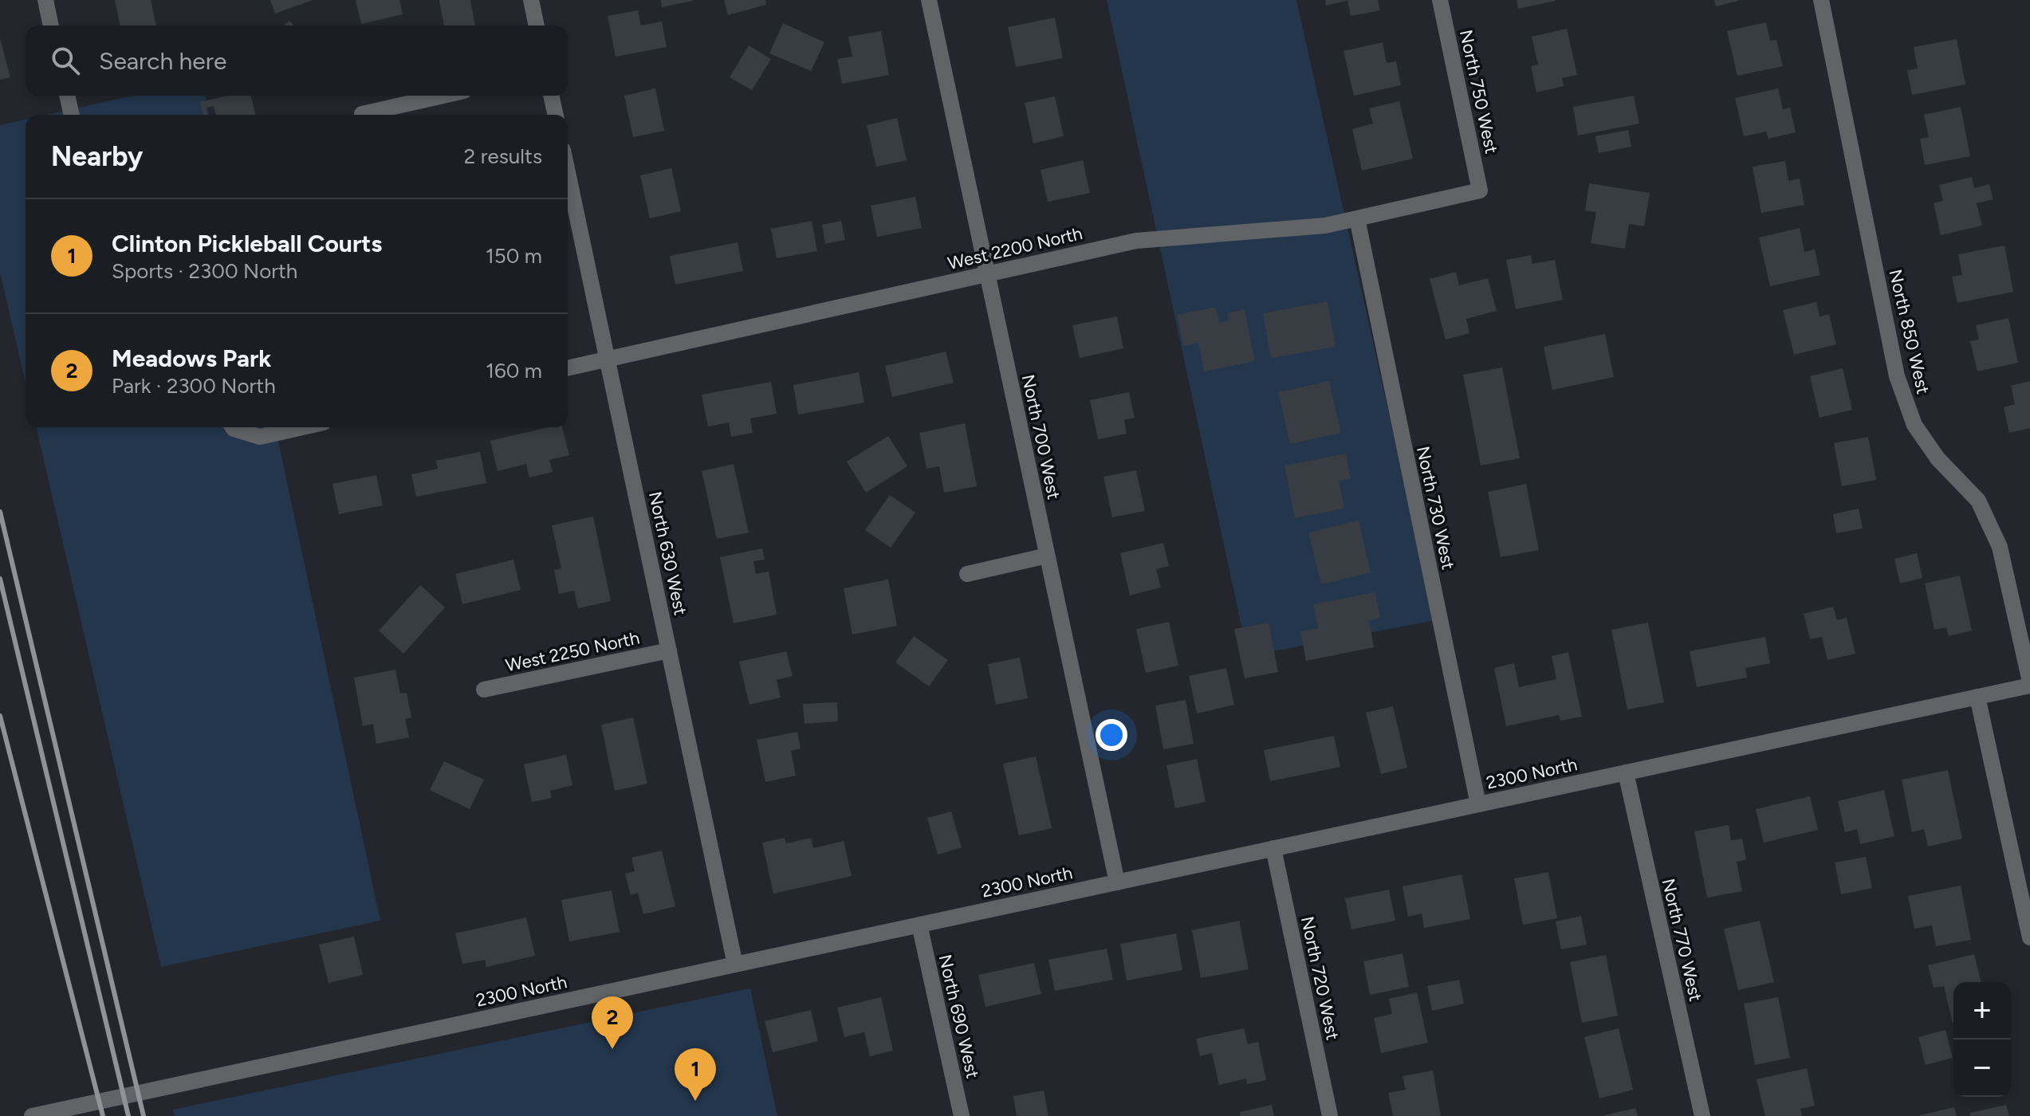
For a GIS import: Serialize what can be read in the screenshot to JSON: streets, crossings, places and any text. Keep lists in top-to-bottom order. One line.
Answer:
{"streets":{"street":["North 750 West","West 2200 North","North 850 West","North 700 West","North 730 West","North 630 West","West 2250 North","2300 North","North 770 West","North 720 West","North 690 West"]},"crossings":[["North 750 West","West 2200 North"],["West 2200 North","North 700 West"],["West 2200 North","North 730 West"],["West 2200 North","North 630 West"],["North 850 West","2300 North"],["North 700 West","2300 North"],["North 730 West","2300 North"],["North 630 West","West 2250 North"],["North 630 West","2300 North"],["2300 North","North 770 West"],["2300 North","North 720 West"],["2300 North","North 690 West"]],"page":{"search":"Search here","heading":["Nearby","2 results"],"list":[{"mark":"1","name":"Clinton Pickleball Courts","note":"Sports · 2300 North","value":"150 m"},{"mark":"2","name":"Meadows Park","note":"Park · 2300 North","value":"160 m"}],"map_buttons":["+","−"],"pins":["2","1"]}}
